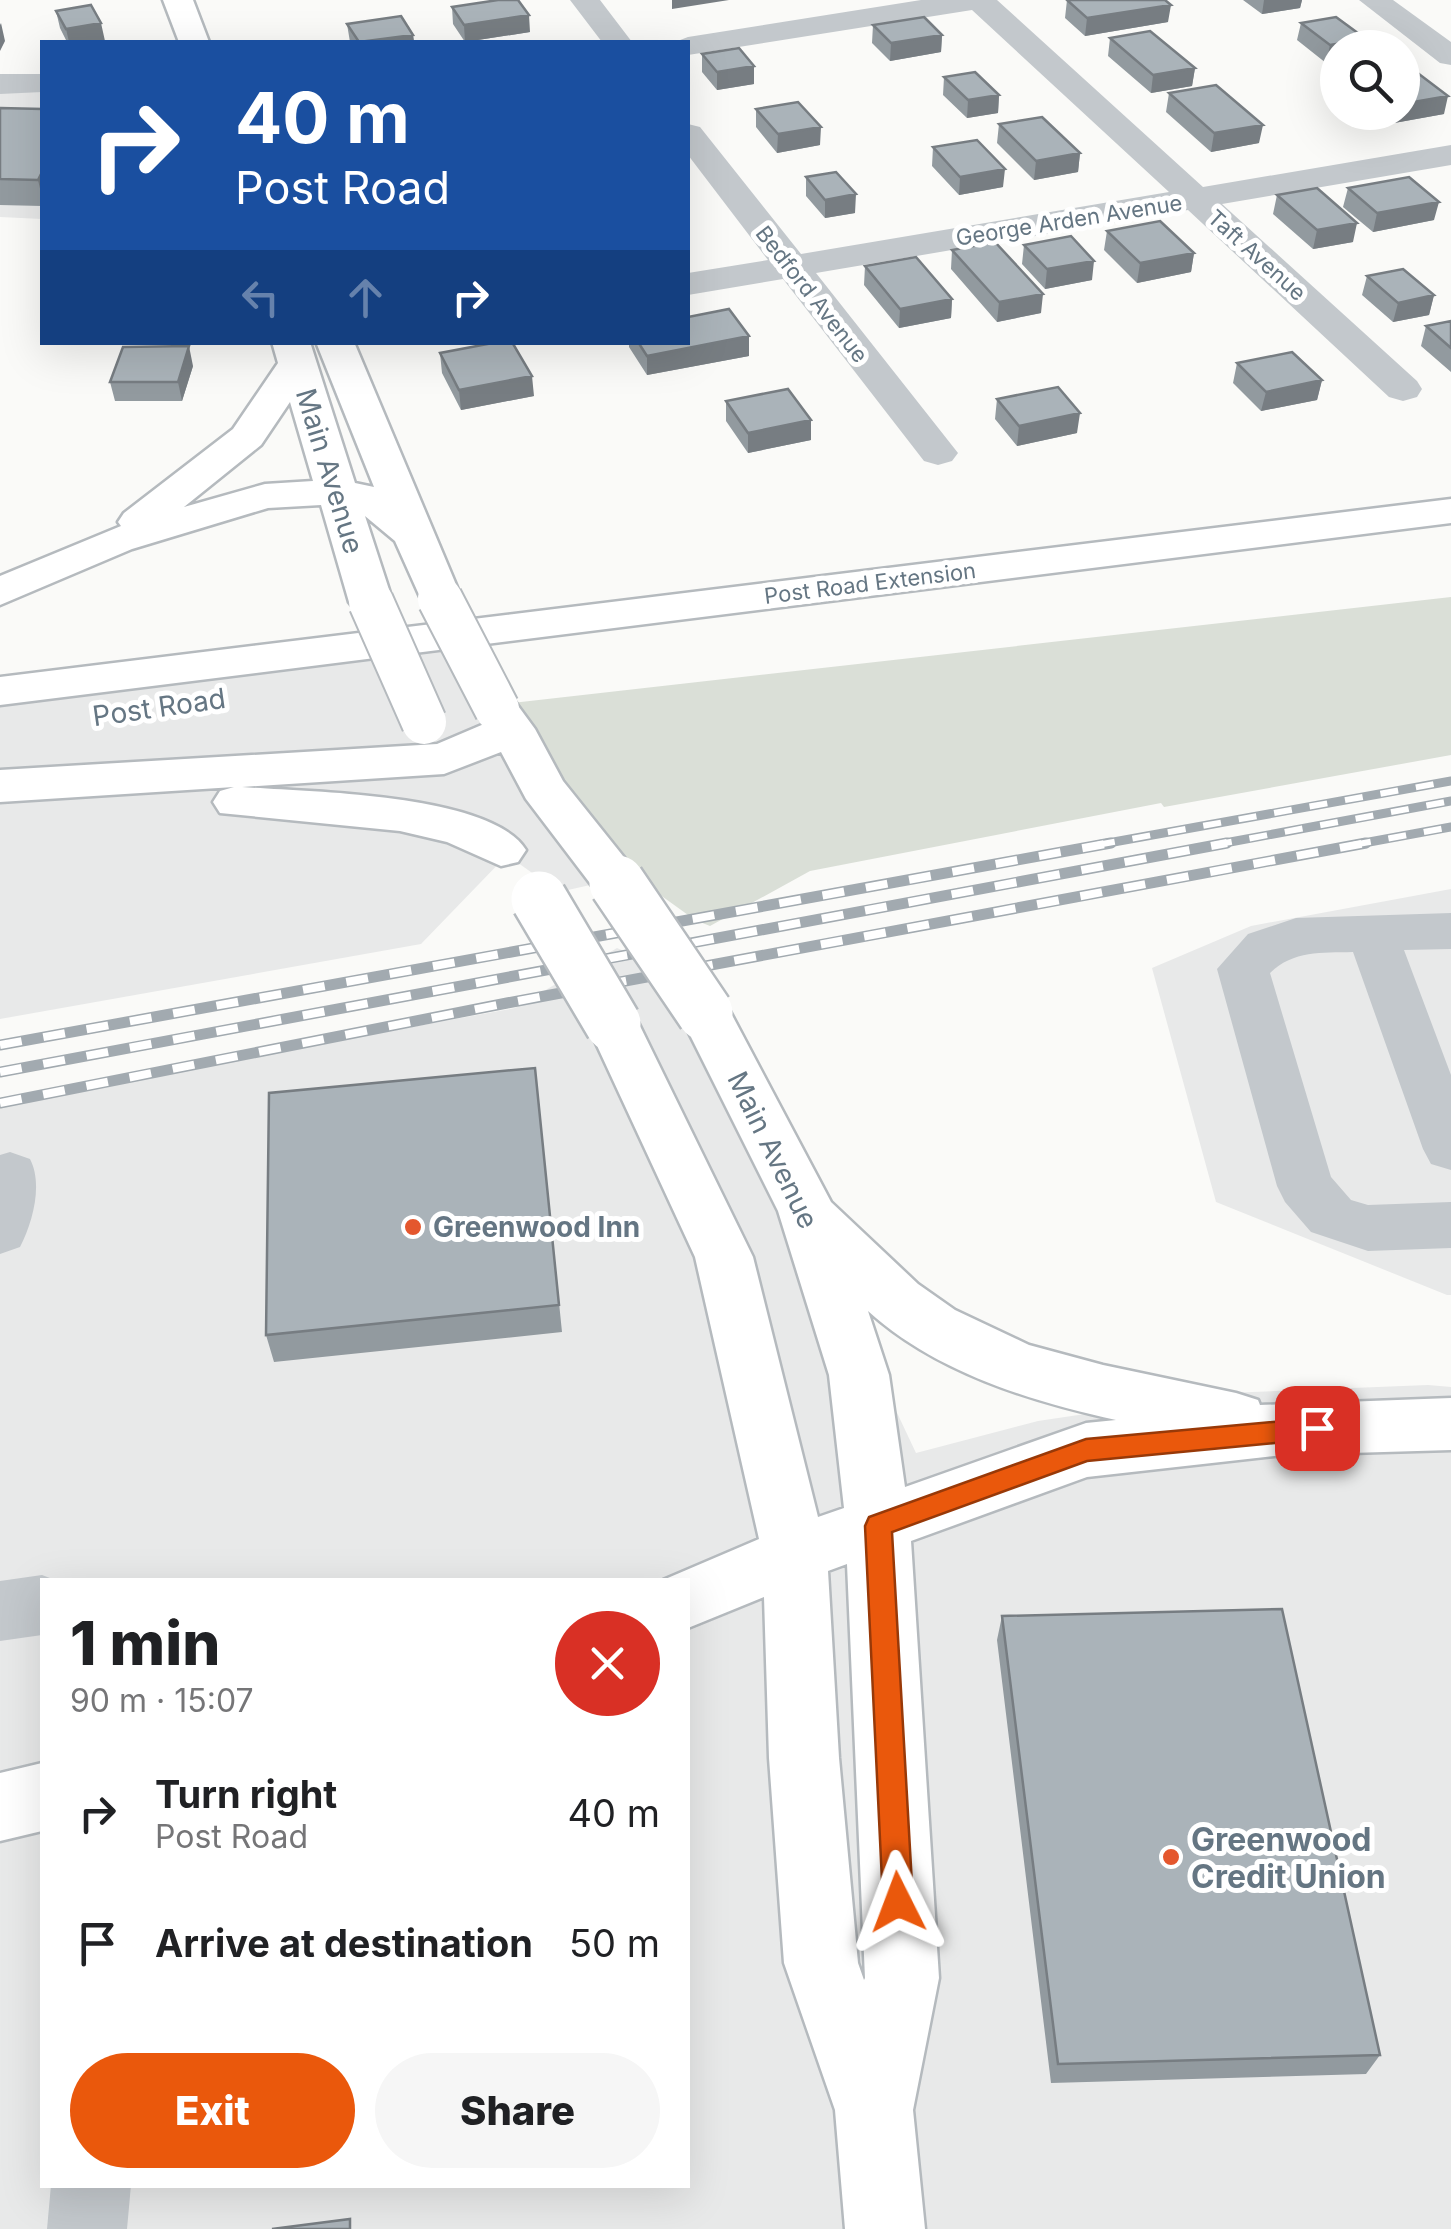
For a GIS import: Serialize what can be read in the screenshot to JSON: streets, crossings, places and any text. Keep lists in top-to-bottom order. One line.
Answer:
{"streets":{"main road":["Main Avenue","Post Road Extension","Post Road"],"street":["George Arden Avenue","Taft Avenue","Bedford Avenue"]},"crossings":[["George Arden Avenue","Taft Avenue"],["George Arden Avenue","Bedford Avenue"],["Post Road Extension","Post Road"]],"places":["Greenwood Inn","Greenwood Credit Union"],"page":{"turn":["40 m","Post Road"],"heading":["1 min","90 m · 15:07"],"list":[{"name":"Turn right","note":"Post Road","value":"40 m"},{"name":"Arrive at destination","value":"50 m"}],"buttons":["Exit","Share"]}}
